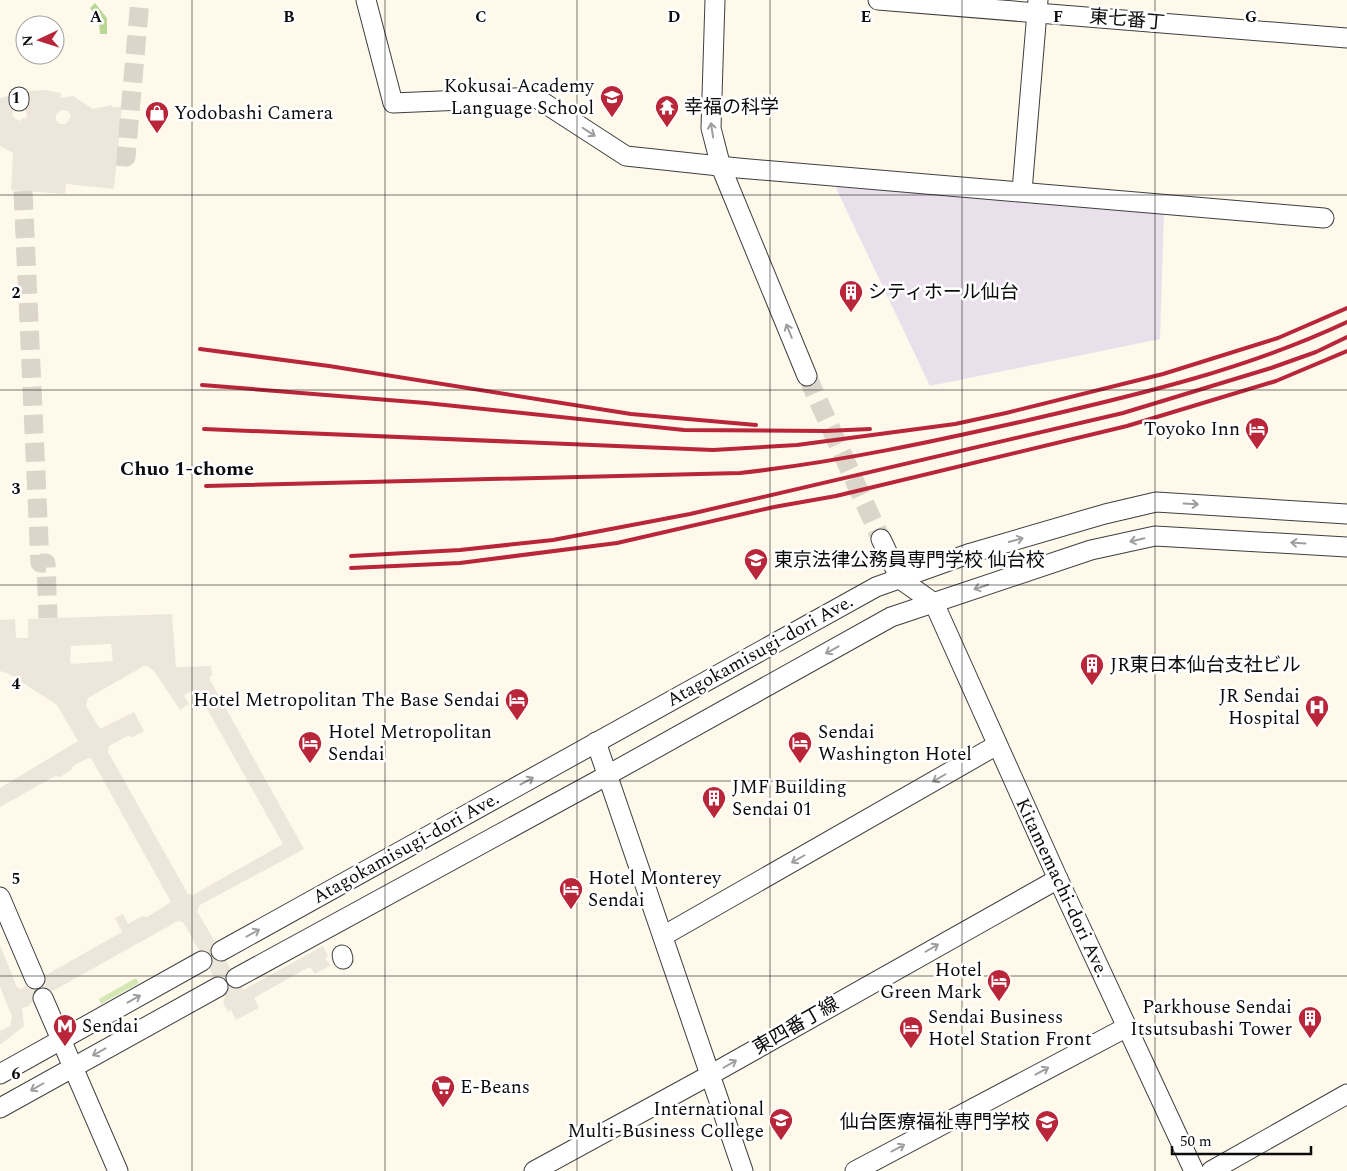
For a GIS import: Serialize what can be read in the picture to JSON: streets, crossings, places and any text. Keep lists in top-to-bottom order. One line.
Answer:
{"streets":{"street":["東七番丁","Atagokamisugi-dori Ave.","Kitamemachi-dori Ave.","東四番丁線"]},"crossings":[["Atagokamisugi-dori Ave.","Kitamemachi-dori Ave."],["Kitamemachi-dori Ave.","東四番丁線"]],"districts":["Chuo 1-chome"],"places":{"school or university":["Kokusai Academy Language School","東京法律公務員専門学校 仙台校","International Multi-Business College","仙台医療福祉専門学校"],"temple":["幸福の科学"],"shop":["Yodobashi Camera"],"building":["シティホール仙台","JR東日本仙台支社ビル","JMF Building Sendai 01","Parkhouse Sendai Itsutsubashi Tower"],"hotel":["Toyoko Inn","Hotel Metropolitan The Base Sendai","Hotel Metropolitan Sendai","Sendai Washington Hotel","Hotel Monterey Sendai","Hotel Green Mark","Sendai Business Hotel Station Front"],"hospital":["JR Sendai Hospital"],"metro station":["Sendai"],"supermarket":["E-Beans"]},"scale_bar":"50 m","north":"left","grid":{"columns":["A","B","C","D","E","F","G"],"rows":["1","2","3","4","5","6"]}}
